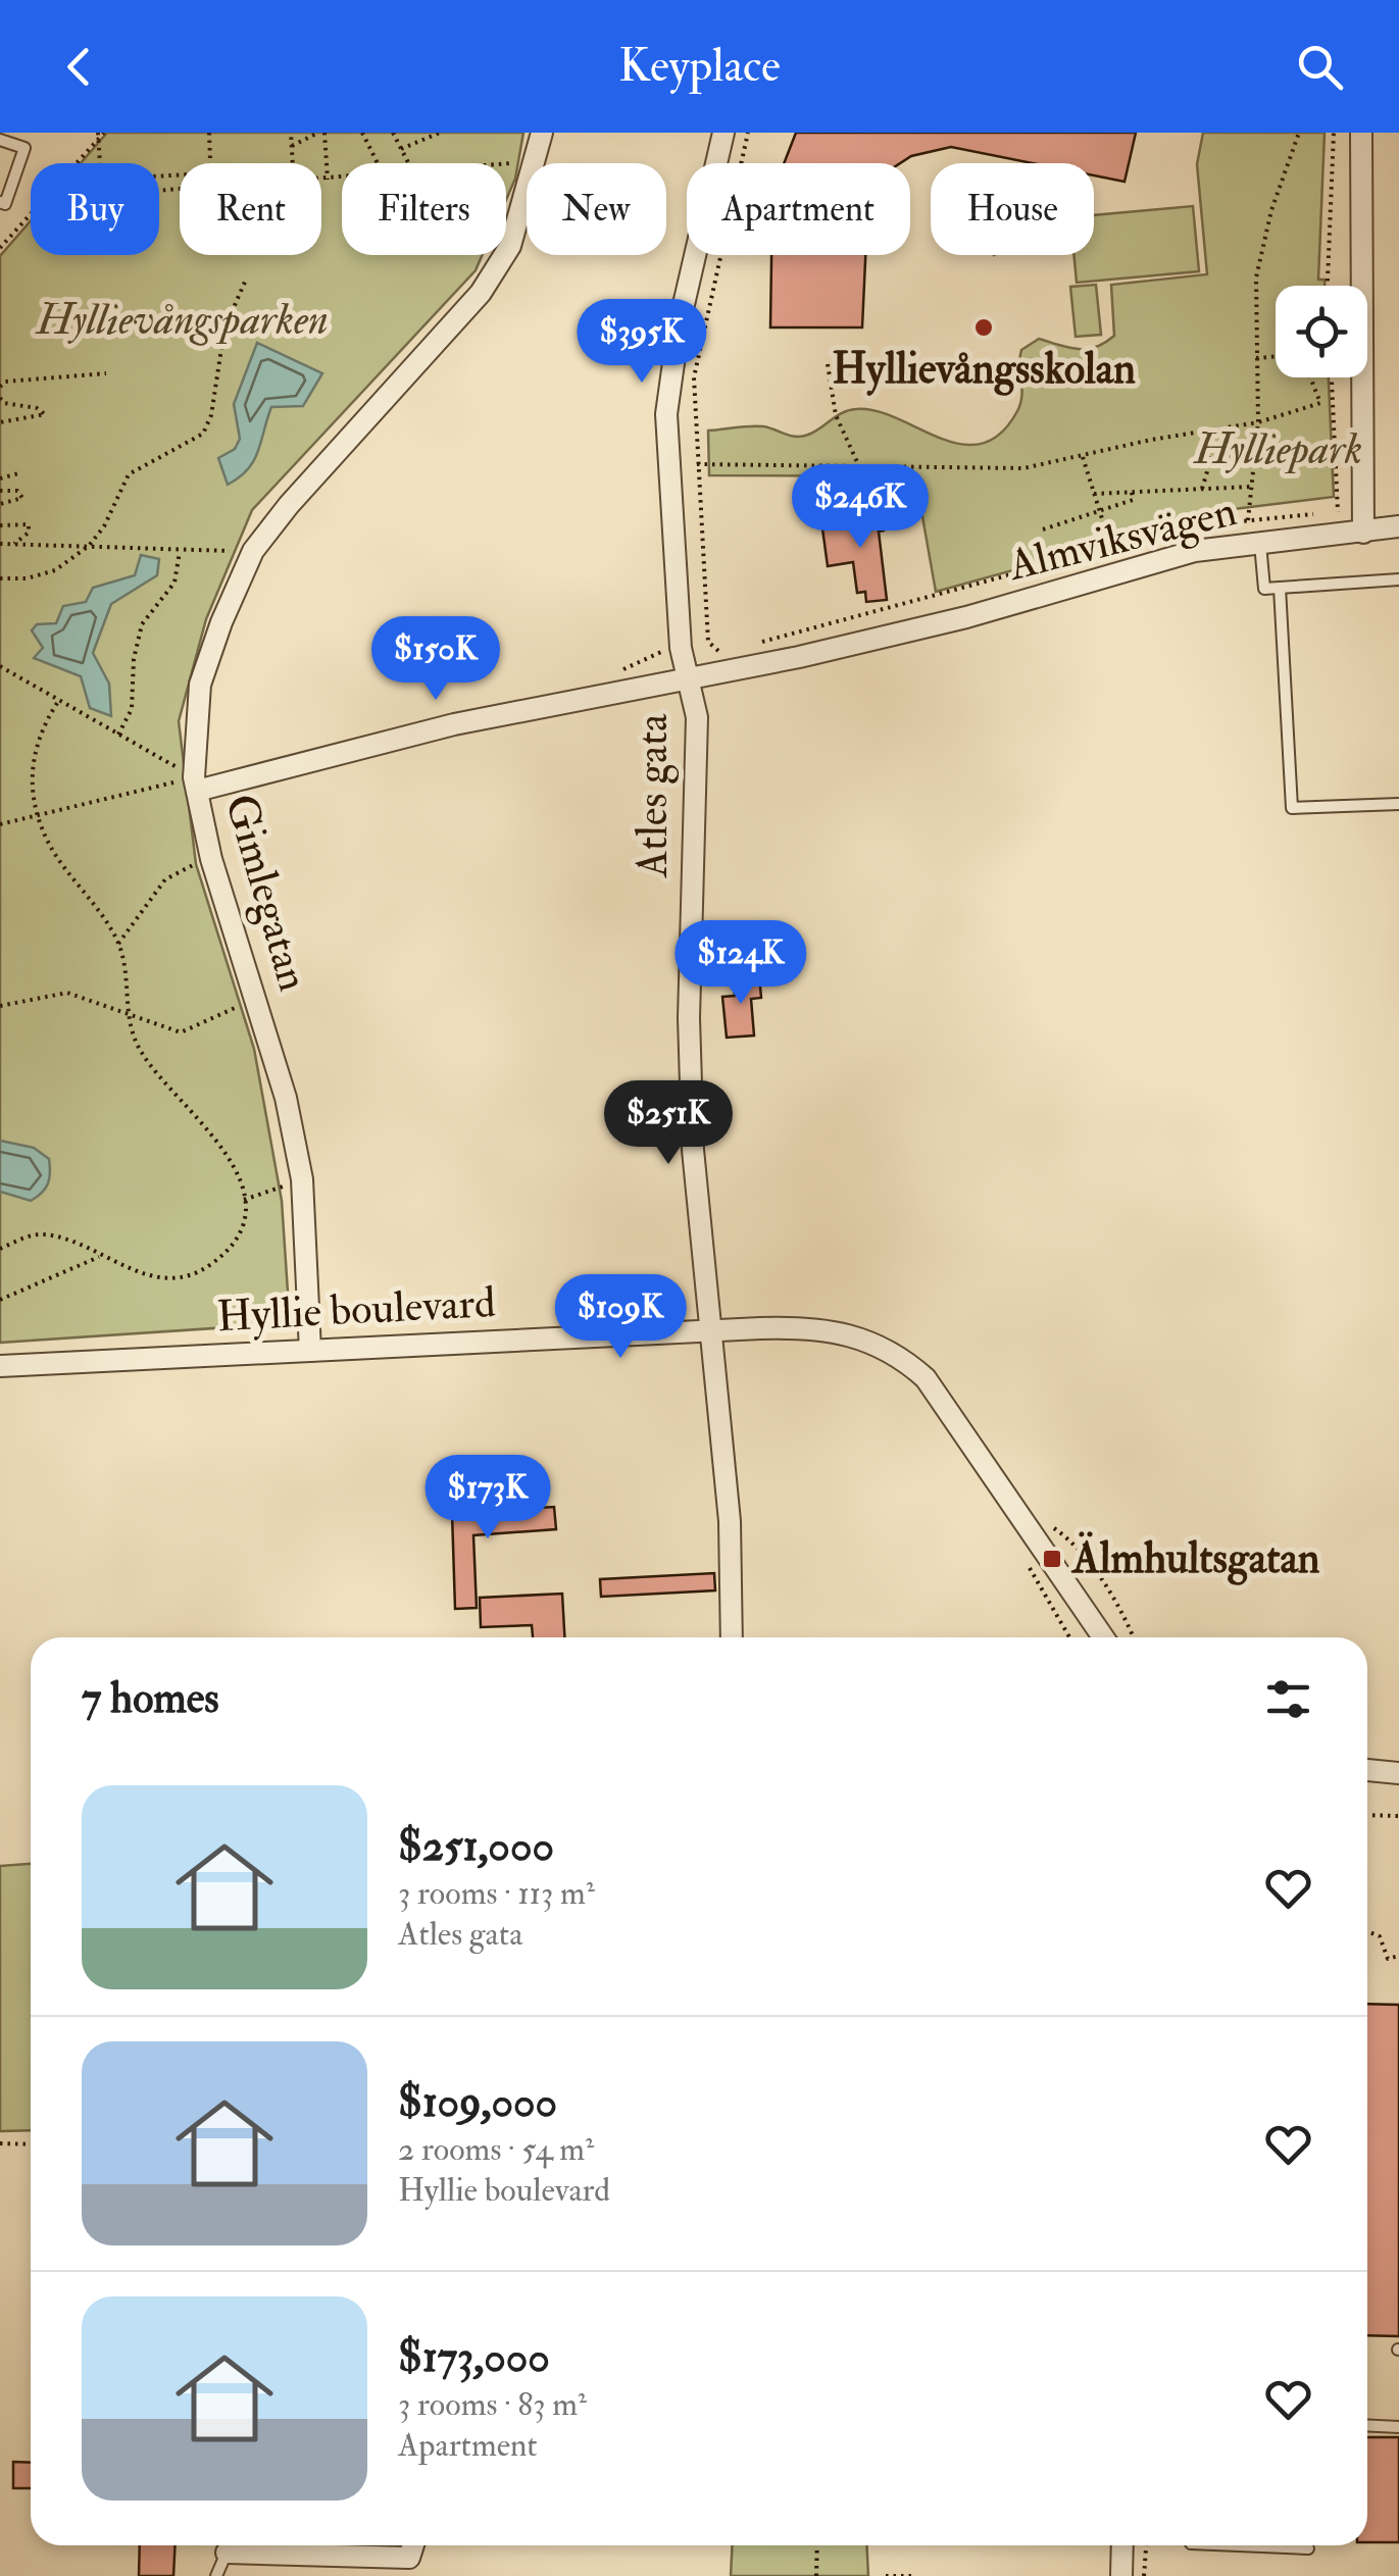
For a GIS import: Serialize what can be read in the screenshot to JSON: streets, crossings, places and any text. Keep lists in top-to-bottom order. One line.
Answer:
{"streets":{"street":["Almviksvägen","Atles gata","Gimlegatan","Hyllie boulevard"]},"crossings":[["Almviksvägen","Atles gata"],["Almviksvägen","Gimlegatan"],["Atles gata","Hyllie boulevard"],["Gimlegatan","Hyllie boulevard"]],"parks":["Hyllievångsparken","Hylliepark"],"places":{"other":["Hyllievångsskolan"],"transit":["Älmhultsgatan"]},"page":{"header":"Keyplace","chip":["Buy","Rent","Filters","New","Apartment","House"],"price":["$395K","$246K","$150K","$124K","$251K","$109K","$173K"],"heading":"7 homes","list":[{"name":"$251,000","note":"3 rooms · 113 m² · Atles gata"},{"name":"$109,000","note":"2 rooms · 54 m² · Hyllie boulevard"},{"name":"$173,000","note":"3 rooms · 83 m² · Apartment"}]}}
